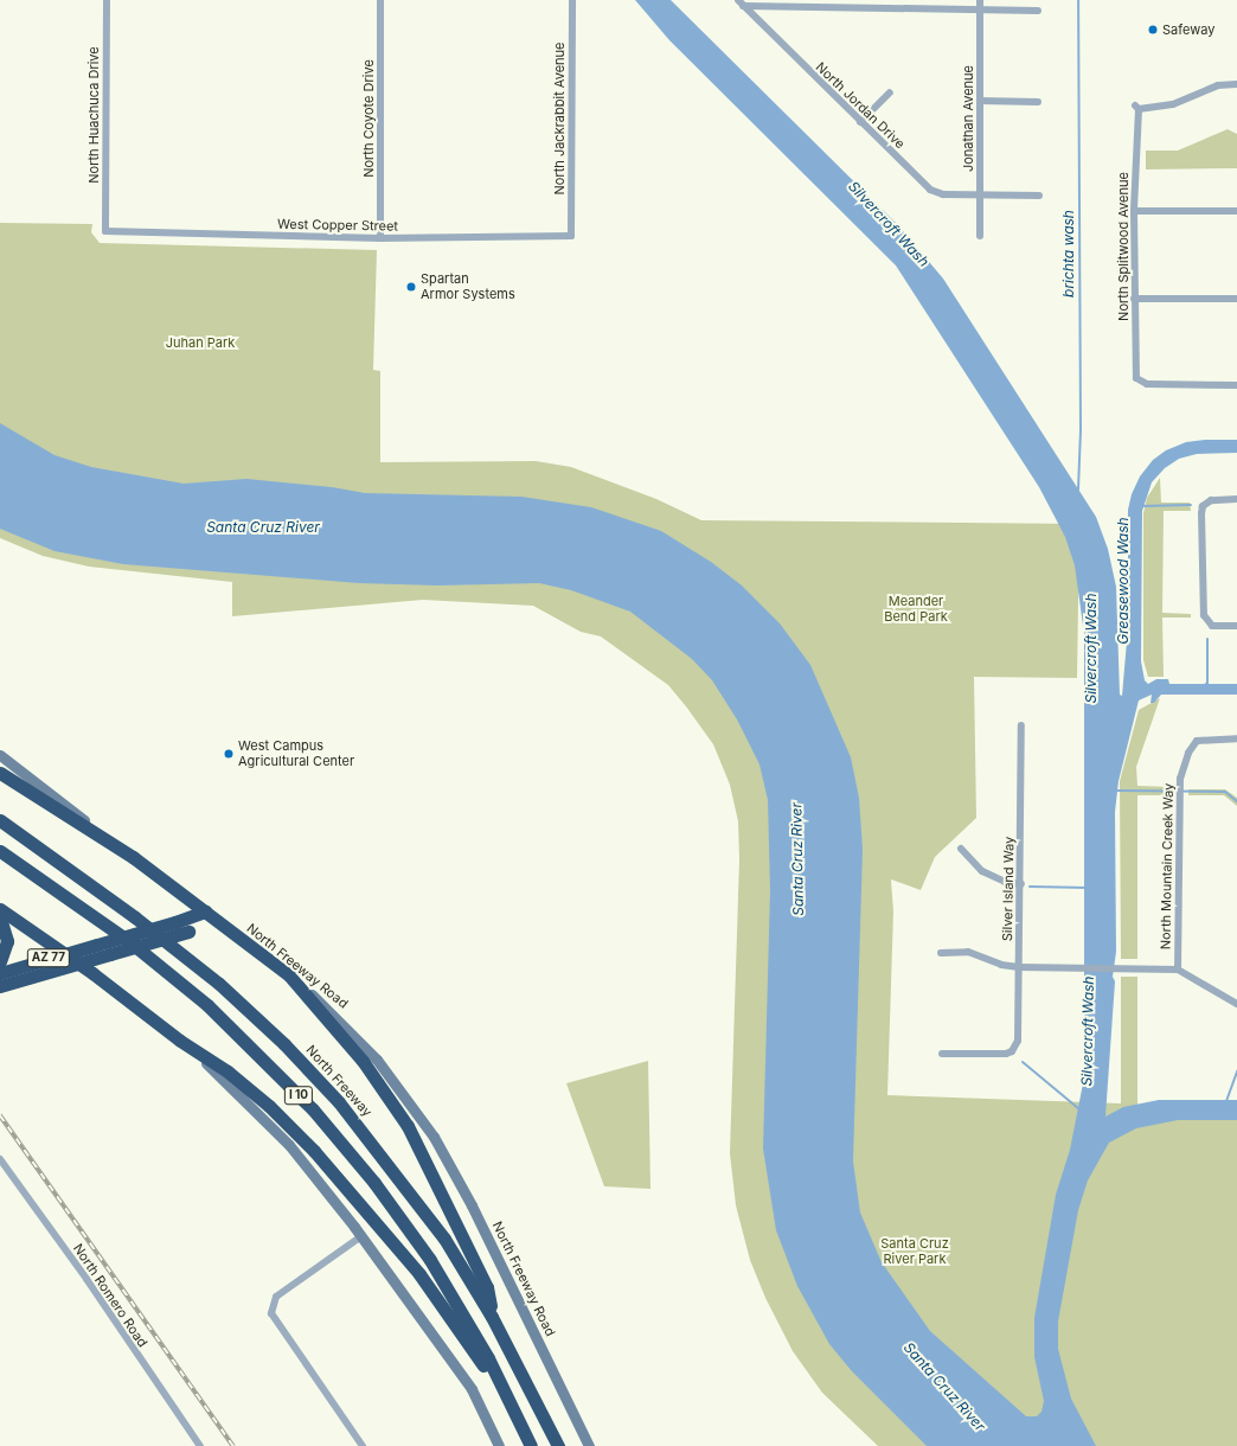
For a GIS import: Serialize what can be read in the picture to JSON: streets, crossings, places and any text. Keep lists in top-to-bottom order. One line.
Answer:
{"streets":{"highway":["AZ 77","North Freeway Road","North Freeway","I 10"],"street":["North Jordan Drive","North Huachuca Drive","North Coyote Drive","North Jackrabbit Avenue","Jonathan Avenue","West Copper Street","North Splitwood Avenue","North Mountain Creek Way","Silver Island Way","North Romero Road"]},"crossings":[["North Jordan Drive","Jonathan Avenue"],["North Huachuca Drive","West Copper Street"],["North Coyote Drive","West Copper Street"],["North Jackrabbit Avenue","West Copper Street"],["AZ 77","North Freeway Road"]],"water":["Silvercroft Wash","brichta wash","Santa Cruz River","Greasewood Wash"],"parks":["Juhan Park","Meander Bend Park","Santa Cruz River Park"],"places":["Safeway","Spartan Armor Systems","West Campus Agricultural Center"]}
